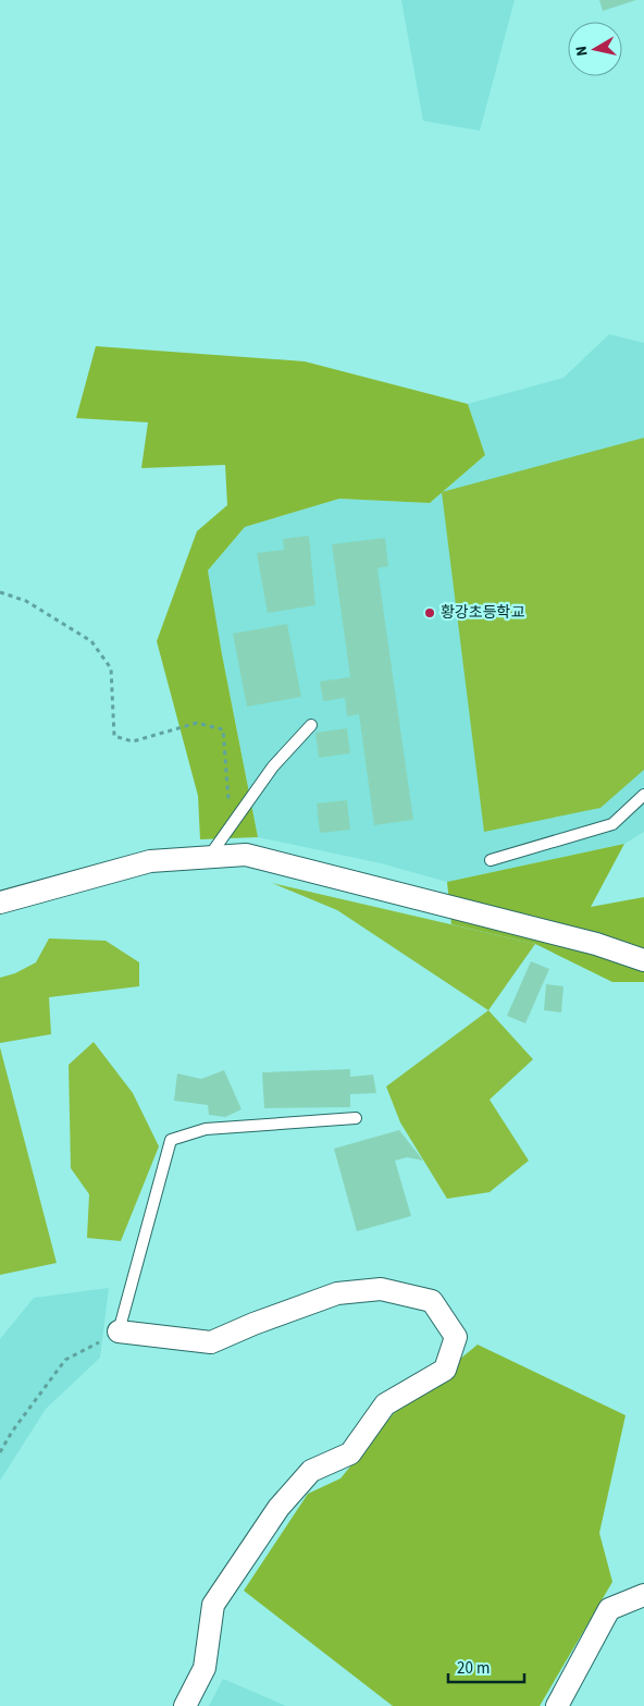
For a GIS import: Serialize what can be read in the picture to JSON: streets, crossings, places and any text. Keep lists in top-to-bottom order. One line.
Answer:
{"places":["황강초등학교"],"scale_bar":"20 m","north":"left"}
